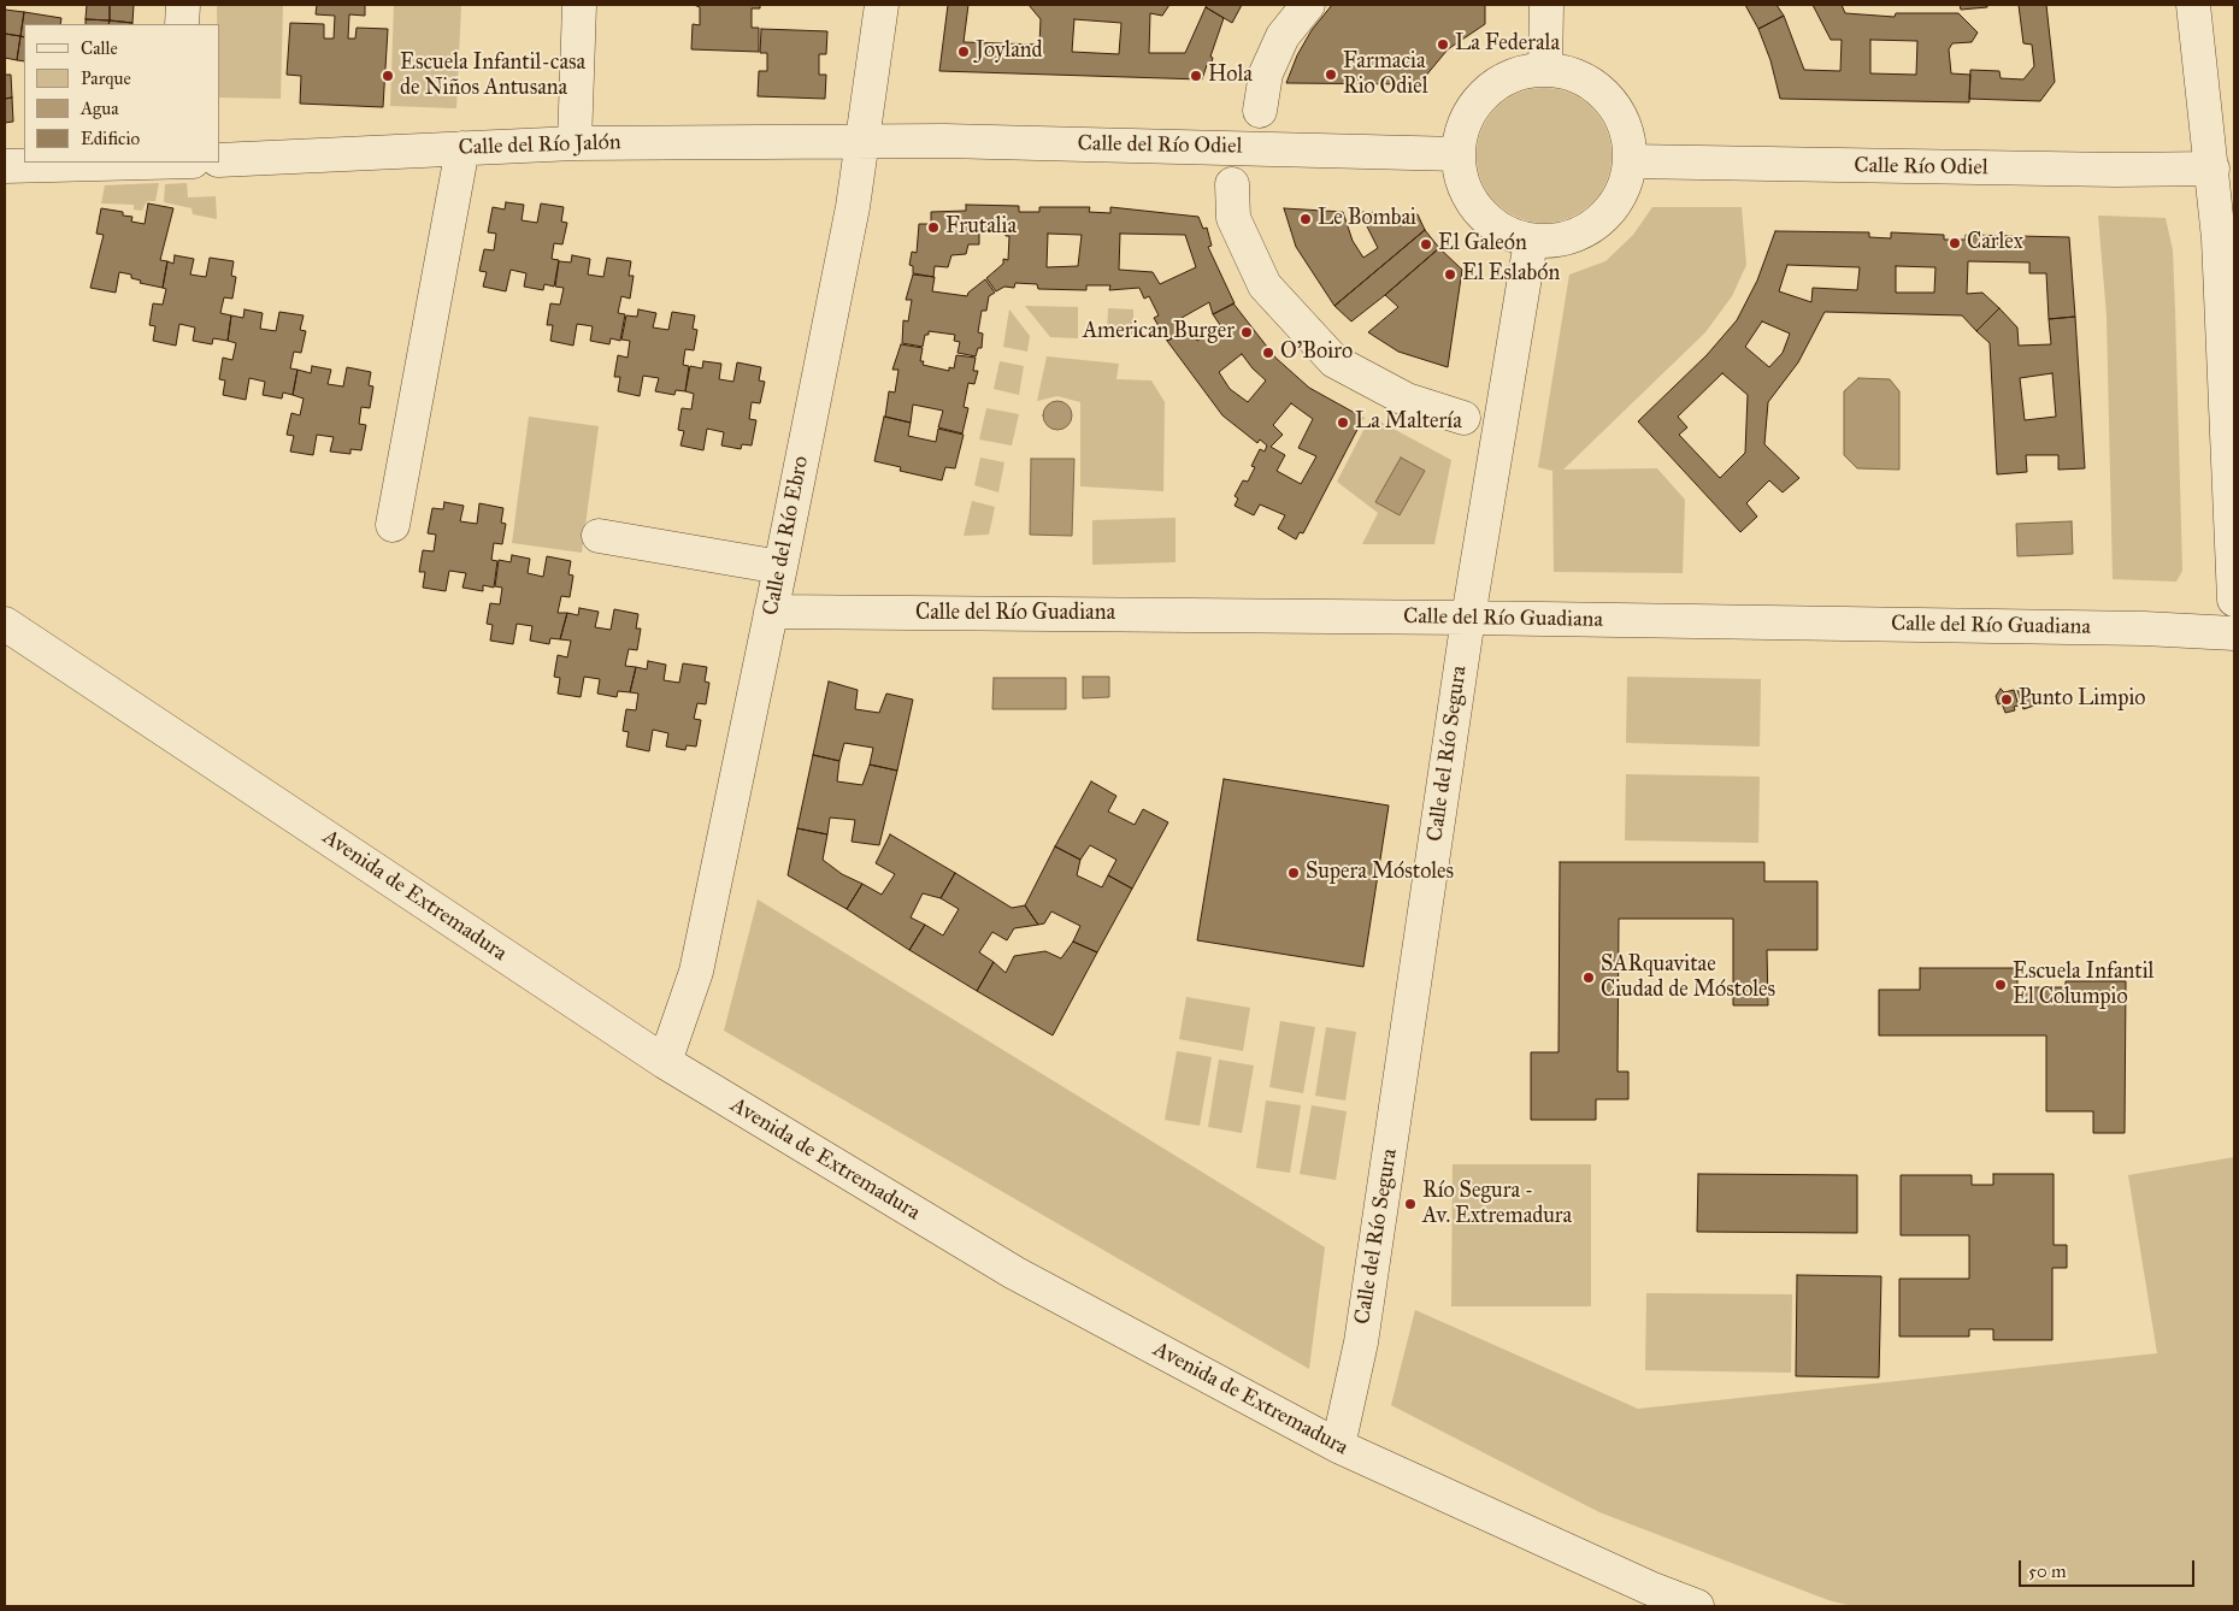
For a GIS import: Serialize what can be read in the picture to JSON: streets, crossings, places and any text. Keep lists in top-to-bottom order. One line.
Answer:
{"streets":{"street":["Calle del Río Jalón","Calle del Río Odiel","Calle Río Odiel","Calle del Río Ebro","Calle del Río Guadiana","Calle del Río Segura","Avenida de Extremadura"]},"crossings":[["Calle del Río Jalón","Calle del Río Odiel"],["Calle del Río Jalón","Calle del Río Ebro"],["Calle del Río Odiel","Calle Río Odiel"],["Calle del Río Odiel","Calle del Río Ebro"],["Calle del Río Odiel","Calle del Río Segura"],["Calle Río Odiel","Calle del Río Segura"],["Calle del Río Ebro","Calle del Río Guadiana"],["Calle del Río Ebro","Avenida de Extremadura"],["Calle del Río Guadiana","Calle del Río Segura"],["Calle del Río Segura","Avenida de Extremadura"]],"places":["La Federala","Joyland","Farmacia Rio Odiel","Escuela Infantil-casa de Niños Antusana","Hola","Le Bombai","Frutalia","Carlex","El Galeón","El Eslabón","American Burger","O'Boiro","La Maltería","Punto Limpio","Supera Móstoles","SARquavitae Ciudad de Móstoles","Escuela Infantil El Columpio","Río Segura - Av. Extremadura"],"legend":["Calle","Parque","Agua","Edificio"],"scale_bar":"50 m"}
